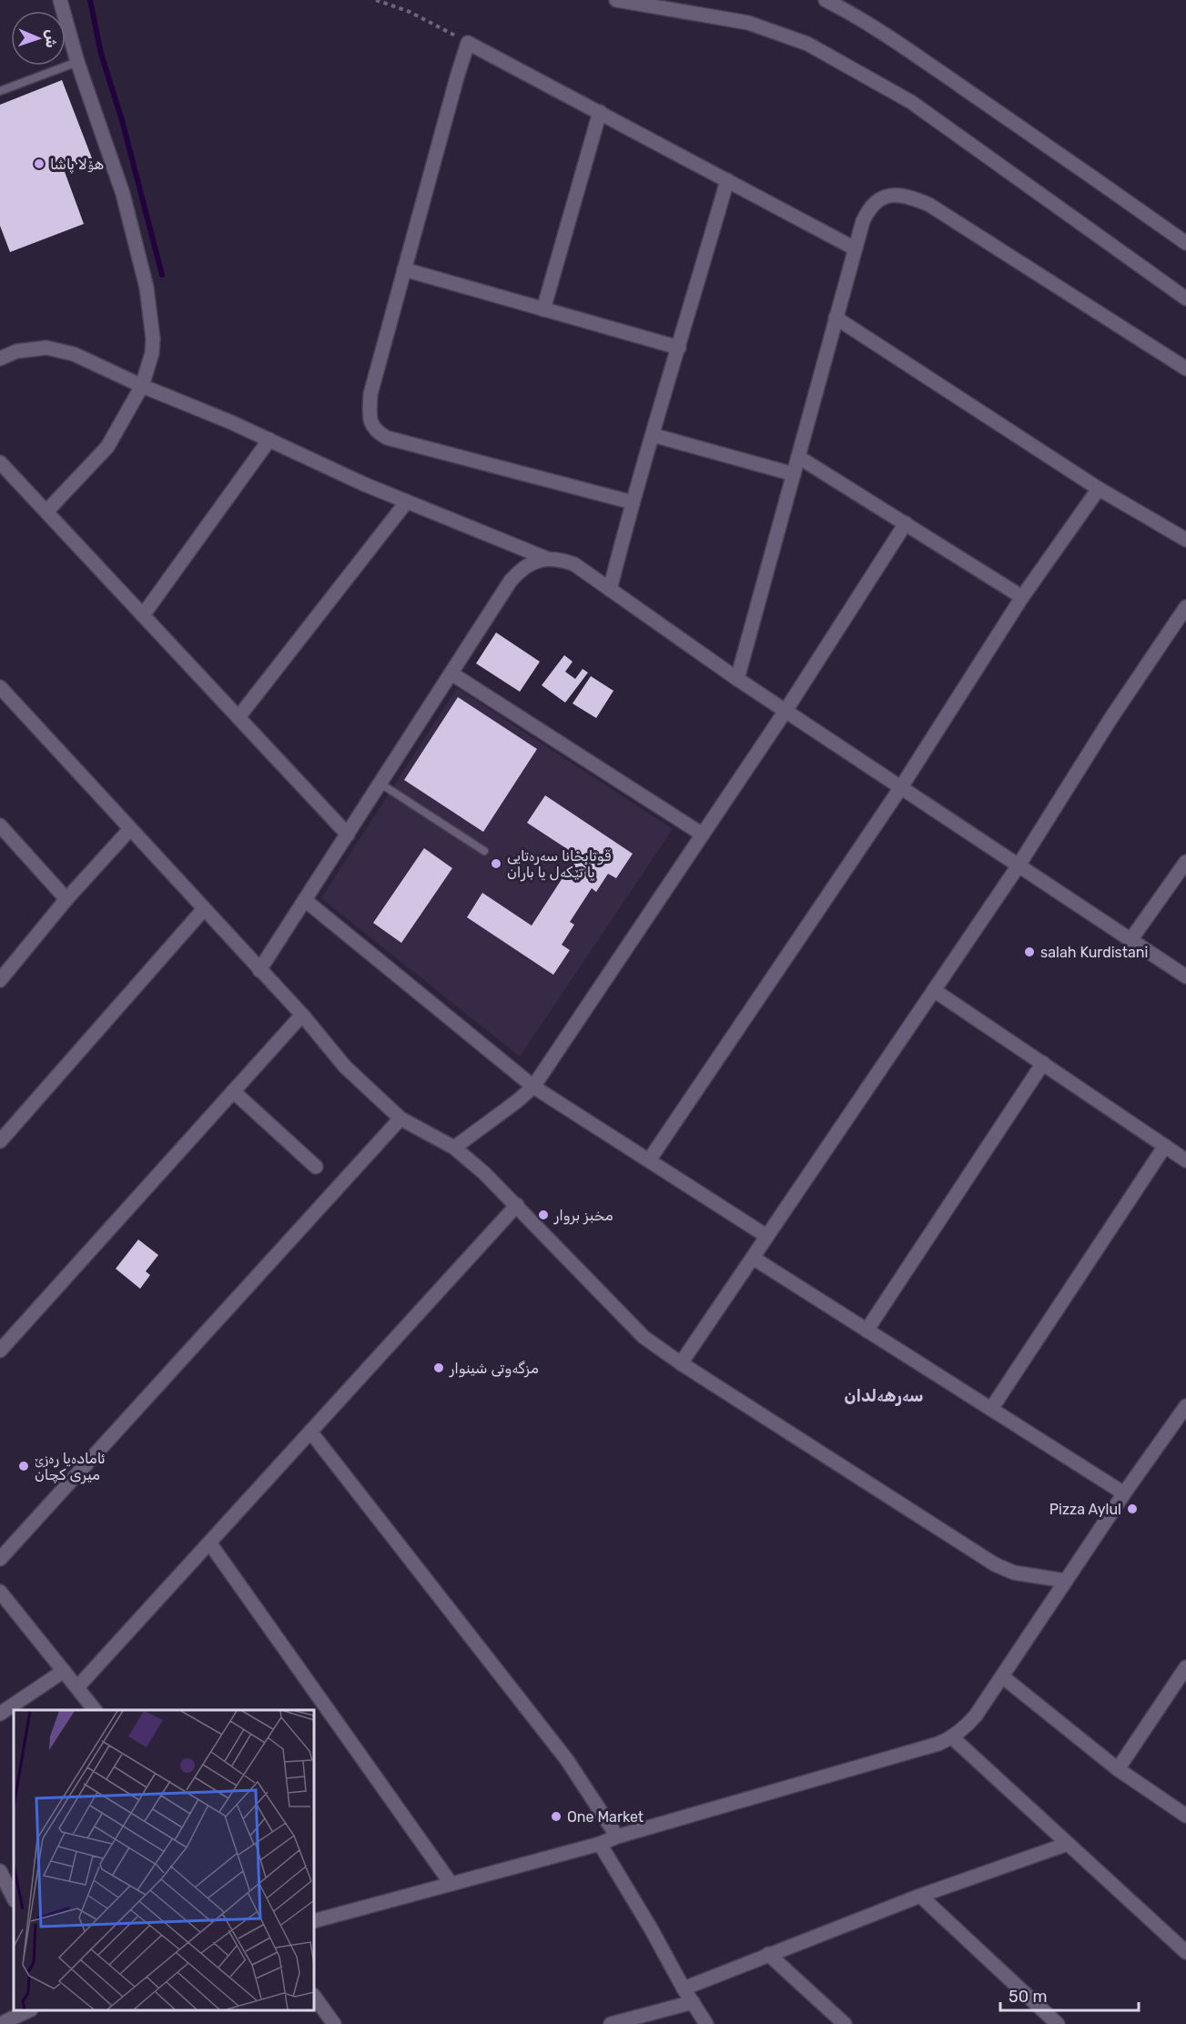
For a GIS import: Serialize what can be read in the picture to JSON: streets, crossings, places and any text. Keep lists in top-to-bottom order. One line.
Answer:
{"districts":["سەرهەلدان"],"places":["هۆلا پاشا","قوتابخانا سەرەتایی یا تێکەل یا باران","salah Kurdistani","مخبز بروار","مزگەوتی شينوار","ئامادەيا رەزێ ميرى كچان","Pizza Aylul","One Market"],"scale_bar":"50 m","north":"right"}
